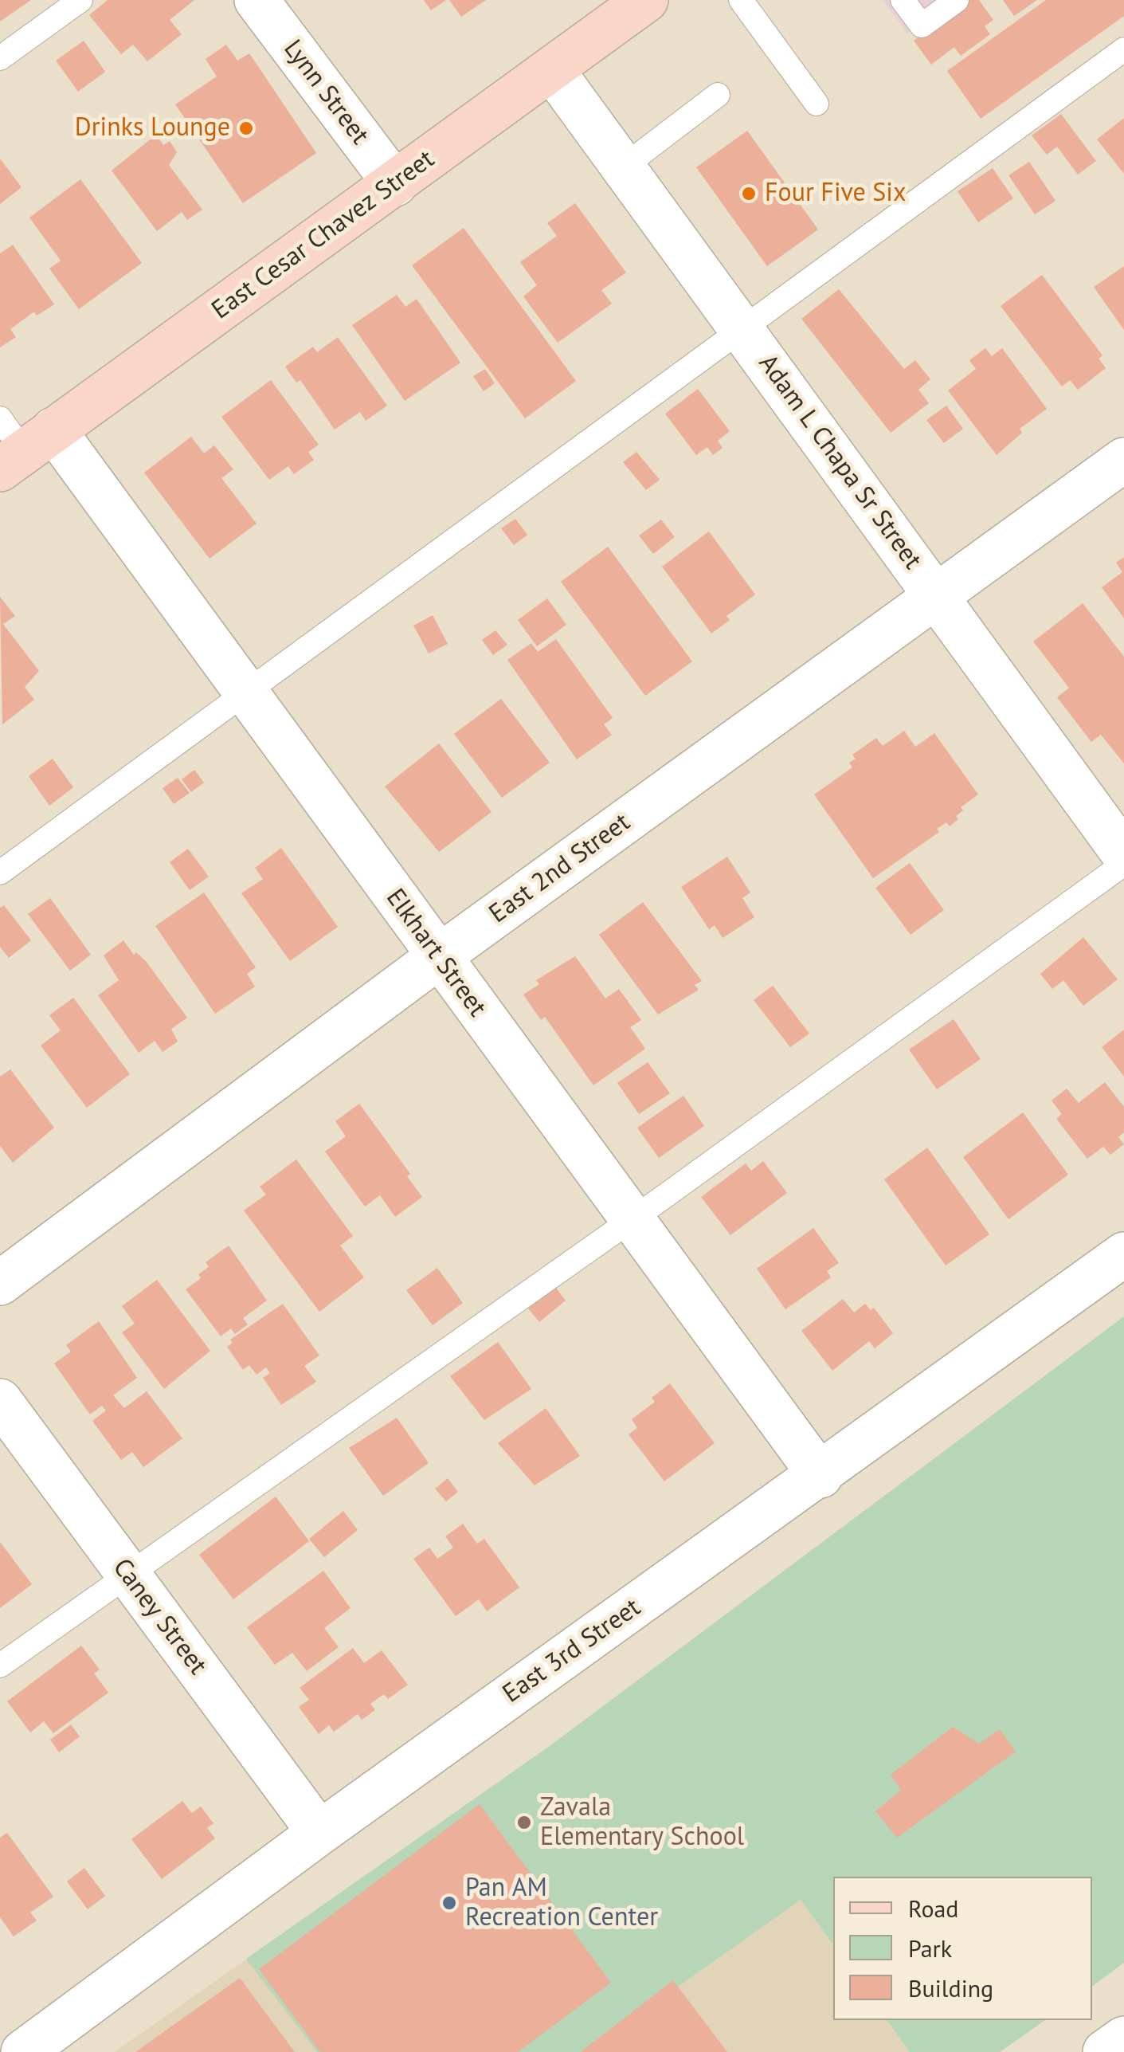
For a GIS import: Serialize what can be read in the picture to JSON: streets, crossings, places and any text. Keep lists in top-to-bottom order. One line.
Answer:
{"streets":{"main road":["East Cesar Chavez Street"],"street":["Lynn Street","Adam L Chapa Sr Street","East 2nd Street","Elkhart Street","Caney Street","East 3rd Street"]},"crossings":[["Lynn Street","East Cesar Chavez Street"],["East Cesar Chavez Street","Adam L Chapa Sr Street"],["East Cesar Chavez Street","Elkhart Street"],["Adam L Chapa Sr Street","East 2nd Street"],["East 2nd Street","Elkhart Street"],["Elkhart Street","East 3rd Street"],["Caney Street","East 3rd Street"]],"places":["Drinks Lounge","Four Five Six","Zavala Elementary School","Pan AM Recreation Center"],"legend":["Road","Park","Building"]}
